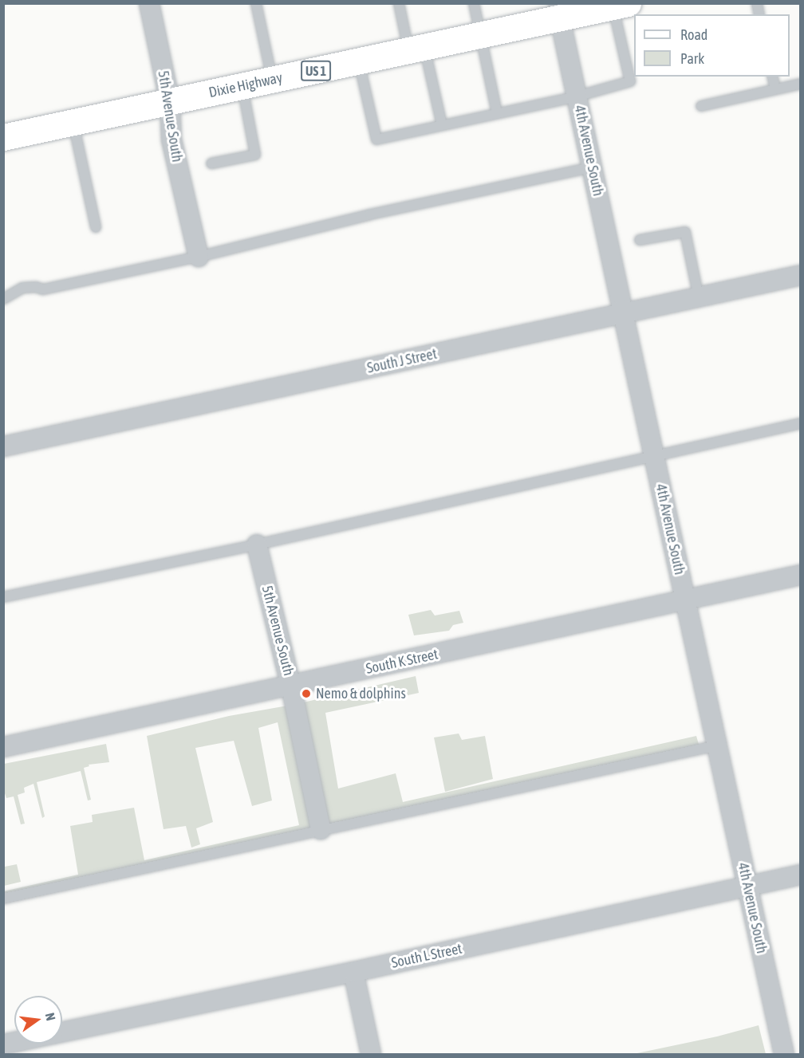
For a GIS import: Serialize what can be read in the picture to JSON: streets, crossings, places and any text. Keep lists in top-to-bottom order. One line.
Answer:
{"streets":{"main road":["US 1","Dixie Highway"],"street":["5th Avenue South","4th Avenue South","South J Street","South K Street","South L Street"]},"crossings":[["Dixie Highway","5th Avenue South"],["Dixie Highway","4th Avenue South"],["5th Avenue South","South K Street"],["4th Avenue South","South J Street"],["4th Avenue South","South K Street"],["4th Avenue South","South L Street"]],"places":["Nemo & dolphins"],"legend":["Road","Park"],"north":"right"}
